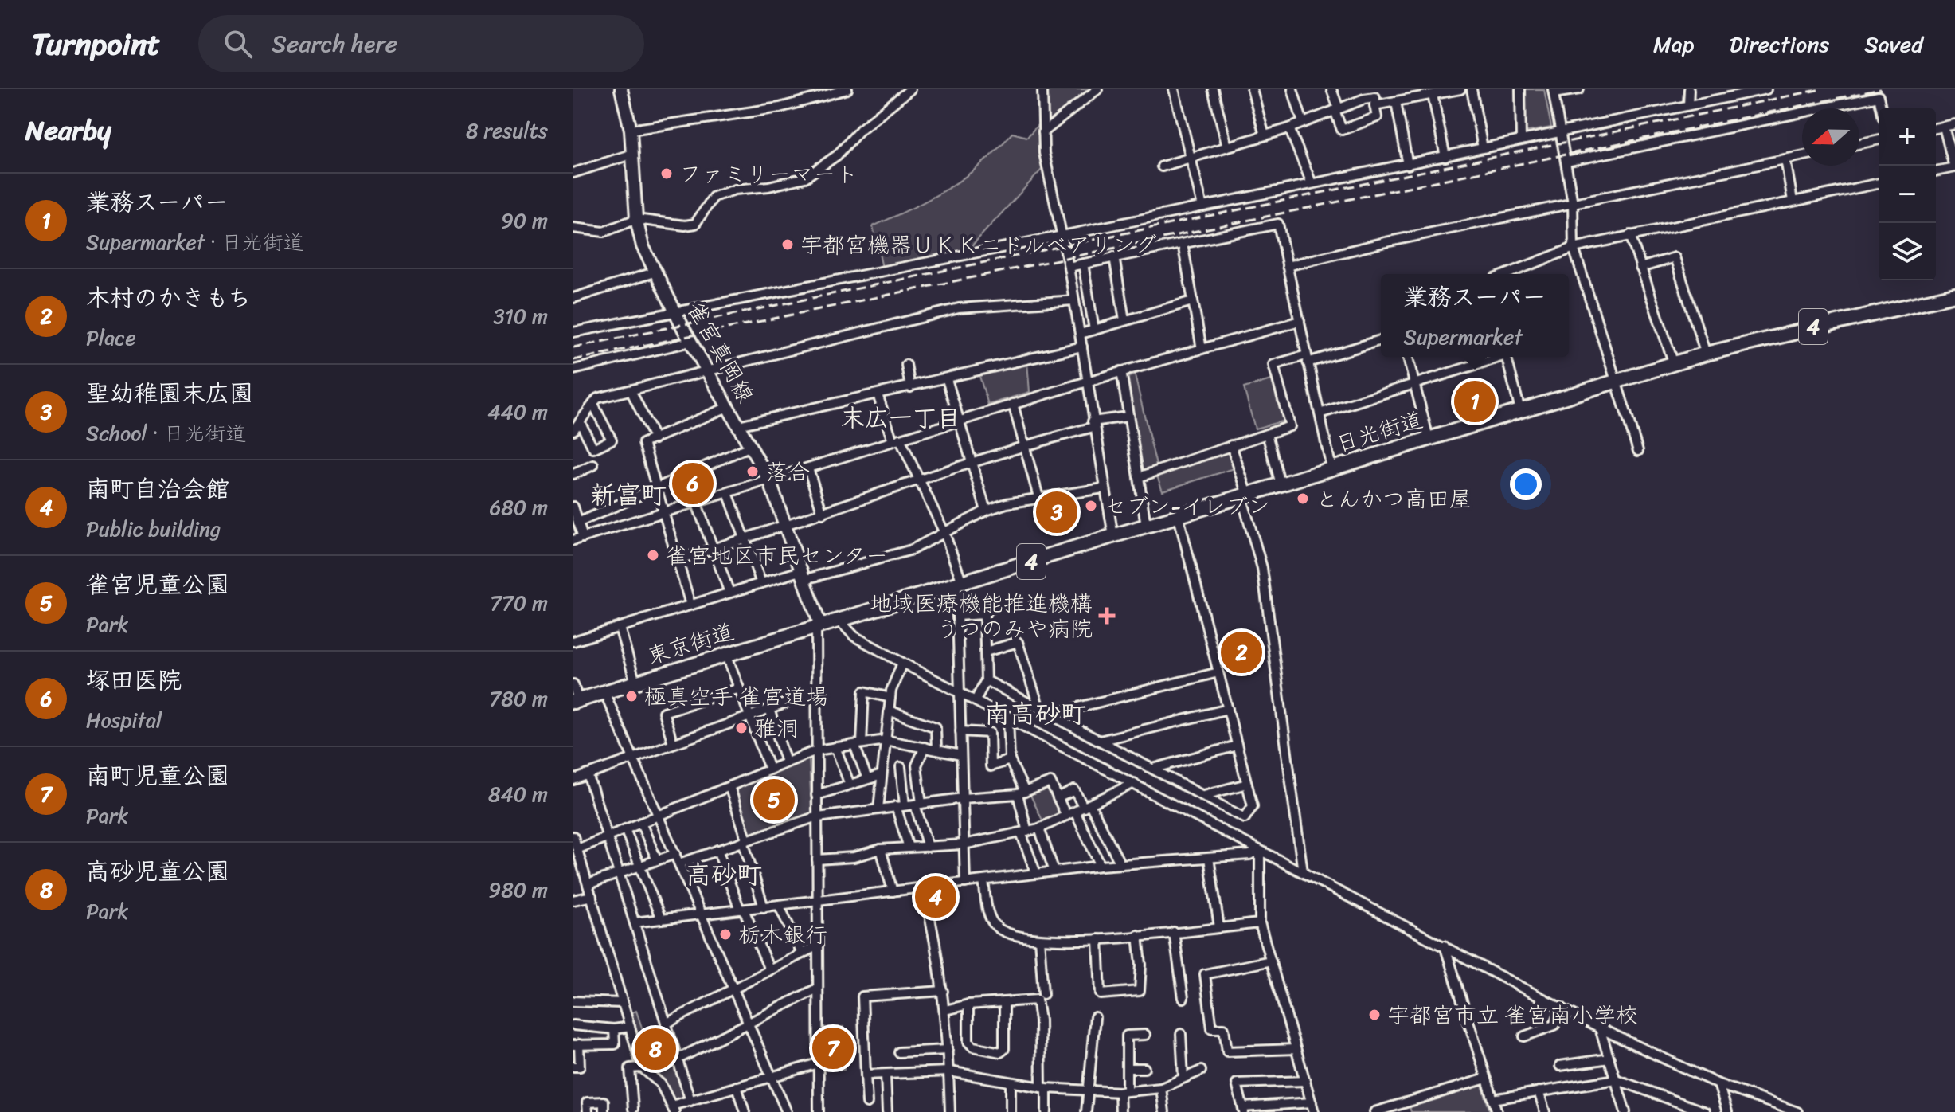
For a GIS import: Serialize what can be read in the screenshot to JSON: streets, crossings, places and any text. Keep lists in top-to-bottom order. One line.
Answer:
{"streets":{"highway":["4","日光街道","東京街道"],"main road":["雀宮真岡線"]},"crossings":[["雀宮真岡線","日光街道"],["雀宮真岡線","東京街道"],["日光街道","東京街道"]],"districts":["末広一丁目","新富町","南高砂町","高砂町"],"places":{"other":["ファミリーマート","宇都宮機器ＵＫＫニドルベアリング","落合","とんかつ高田屋","セブン-イレブン","雀宮地区市民センター","極真空手 雀宮道場","雅洞","栃木銀行","宇都宮市立 雀宮南小学校"],"health":["地域医療機能推進機構 うつのみや病院"]},"north":"left","page":{"header":"Turnpoint","search":"Search here","nav":["Map","Directions","Saved"],"heading":["Nearby","8 results"],"map_buttons":["+","−"],"list":[{"mark":"1","name":"業務スーパー","note":"Supermarket · 日光街道","value":"90 m"},{"mark":"2","name":"木村のかきもち","note":"Place","value":"310 m"},{"mark":"3","name":"聖幼稚園末広園","note":"School · 日光街道","value":"440 m"},{"mark":"4","name":"南町自治会館","note":"Public building","value":"680 m"},{"mark":"5","name":"雀宮児童公園","note":"Park","value":"770 m"},{"mark":"6","name":"塚田医院","note":"Hospital","value":"780 m"},{"mark":"7","name":"南町児童公園","note":"Park","value":"840 m"},{"mark":"8","name":"高砂児童公園","note":"Park","value":"980 m"}],"popup":["業務スーパー","Supermarket"],"pins":["1","6","3","2","5","4","7","8"]}}
